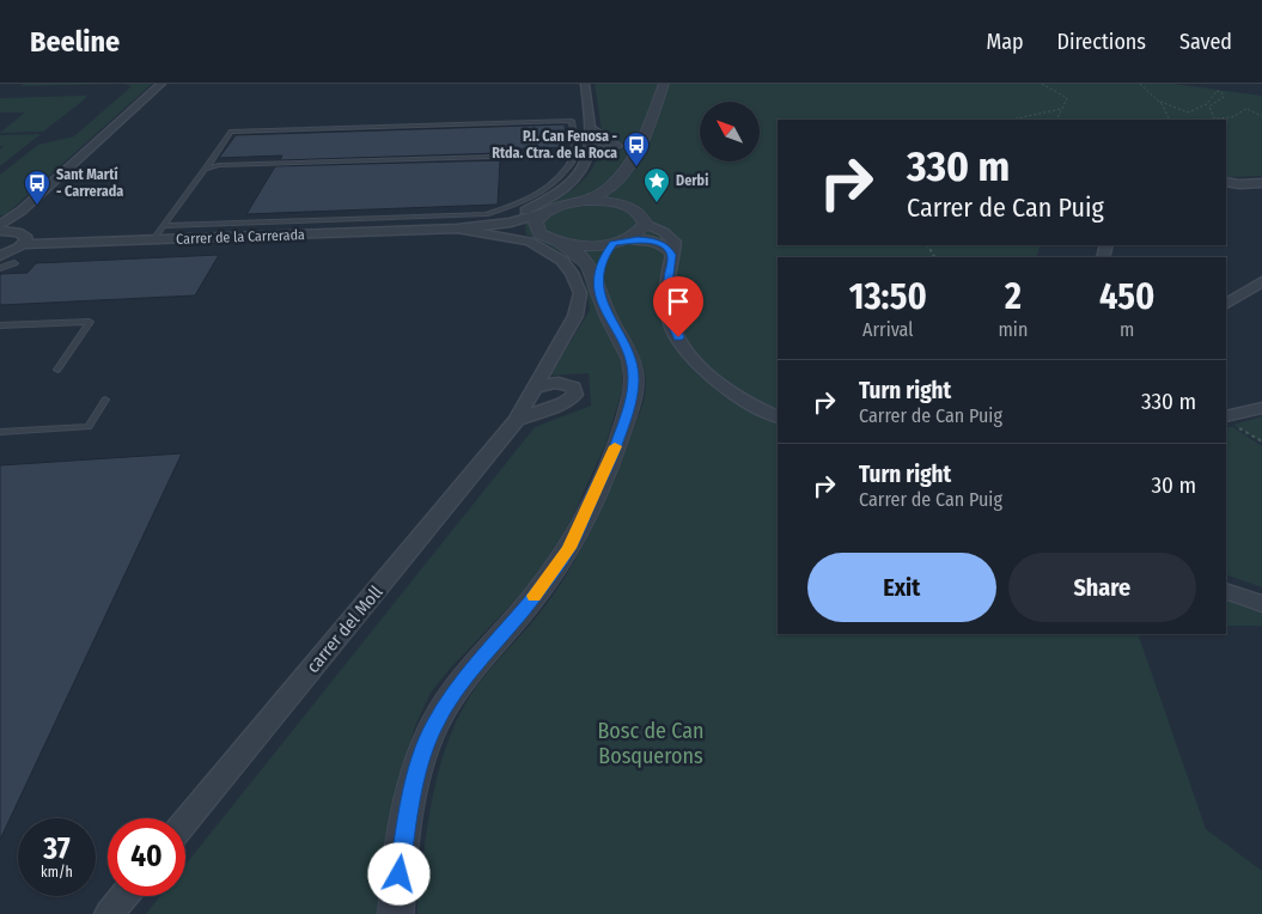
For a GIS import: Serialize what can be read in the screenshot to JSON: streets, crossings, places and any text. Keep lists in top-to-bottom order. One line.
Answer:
{"streets":{"street":["Carrer de la Carrerada","carrer del Moll"]},"crossings":[["Carrer de la Carrerada","carrer del Moll"]],"parks":["Bosc de Can Bosquerons"],"places":{"bus stop":["P.I. Can Fenosa - Rtda. Ctra. de la Roca","Sant Martí - Carrerada"],"place":["Derbi"]},"north":"top left","page":{"header":"Beeline","nav":["Map","Directions","Saved"],"turn":["330 m","Carrer de Can Puig"],"eta":["13:50","Arrival","2","min","450","m"],"list":[{"name":"Turn right","note":"Carrer de Can Puig","value":"330 m"},{"name":"Turn right","note":"Carrer de Can Puig","value":"30 m"}],"buttons":["Exit","Share"],"speed":"37 km/h","limit":"40"}}
